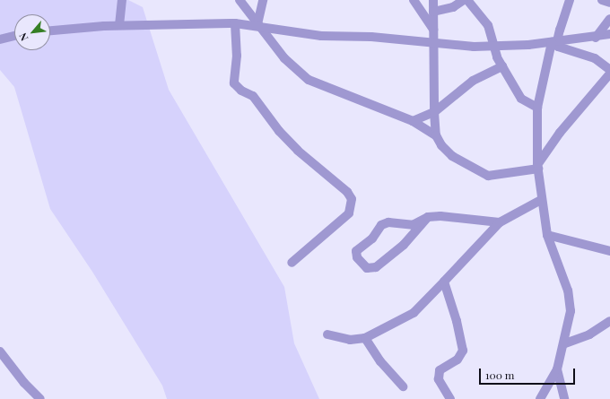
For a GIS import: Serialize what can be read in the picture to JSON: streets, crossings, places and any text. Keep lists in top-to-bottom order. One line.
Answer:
{"scale_bar":"100 m","north":"bottom left"}
